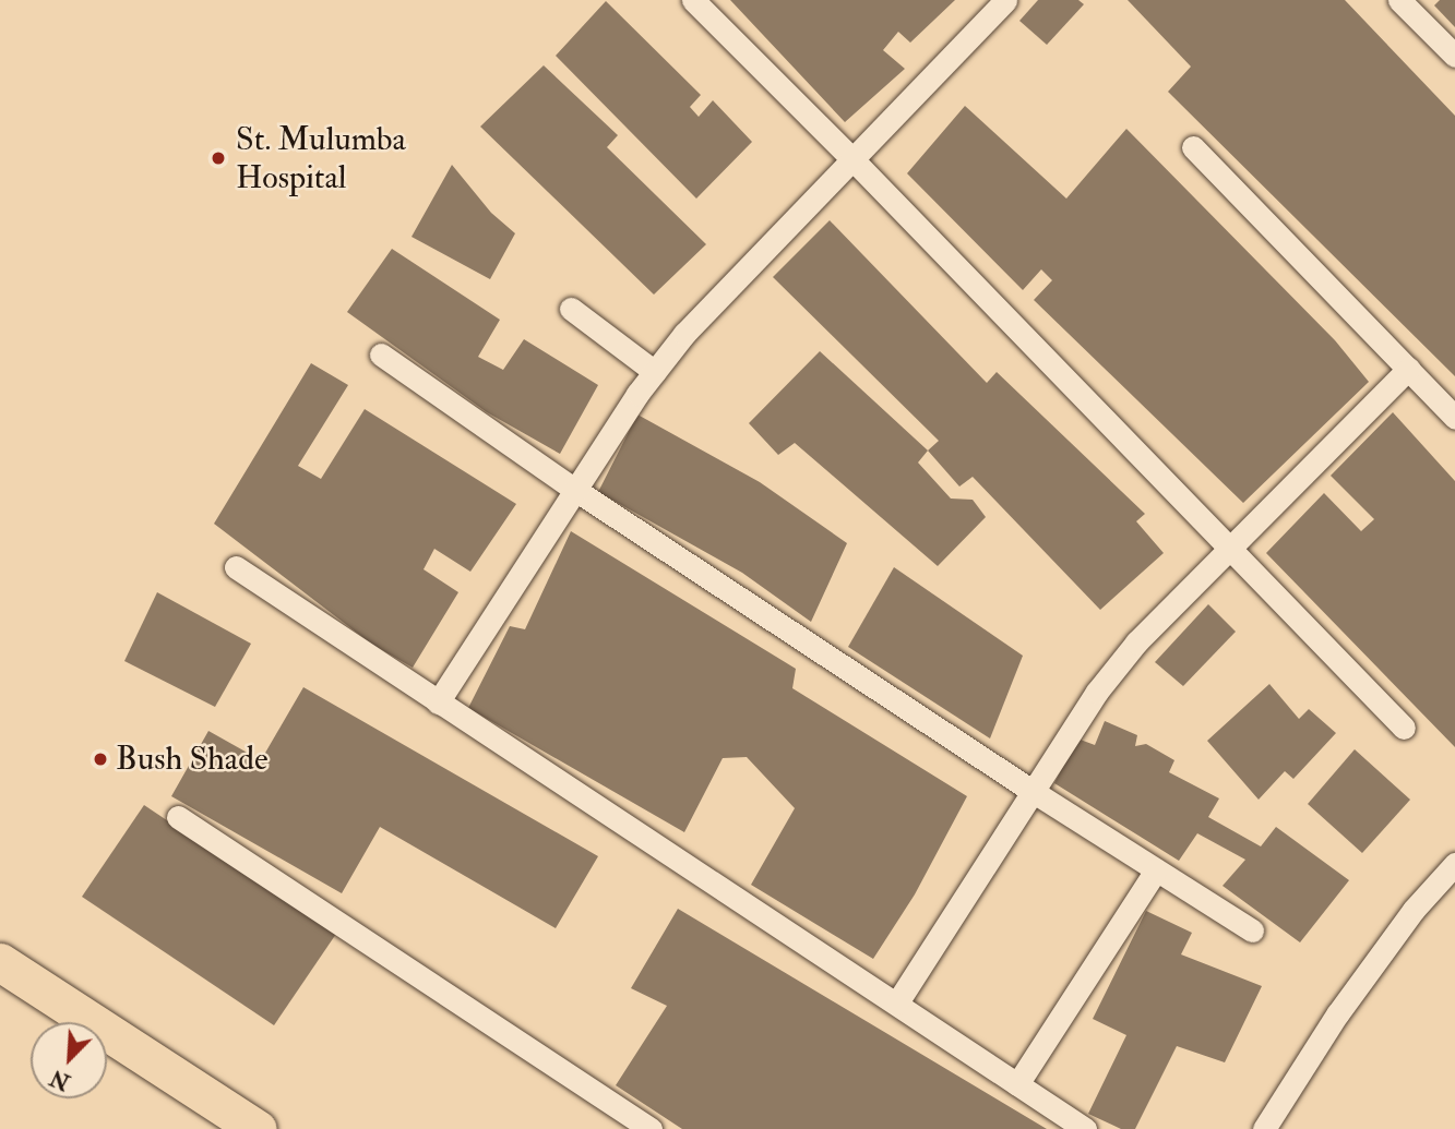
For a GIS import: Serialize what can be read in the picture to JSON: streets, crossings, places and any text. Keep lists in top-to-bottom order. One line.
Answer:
{"places":["St. Mulumba Hospital","Bush Shade"],"north":"bottom left"}
